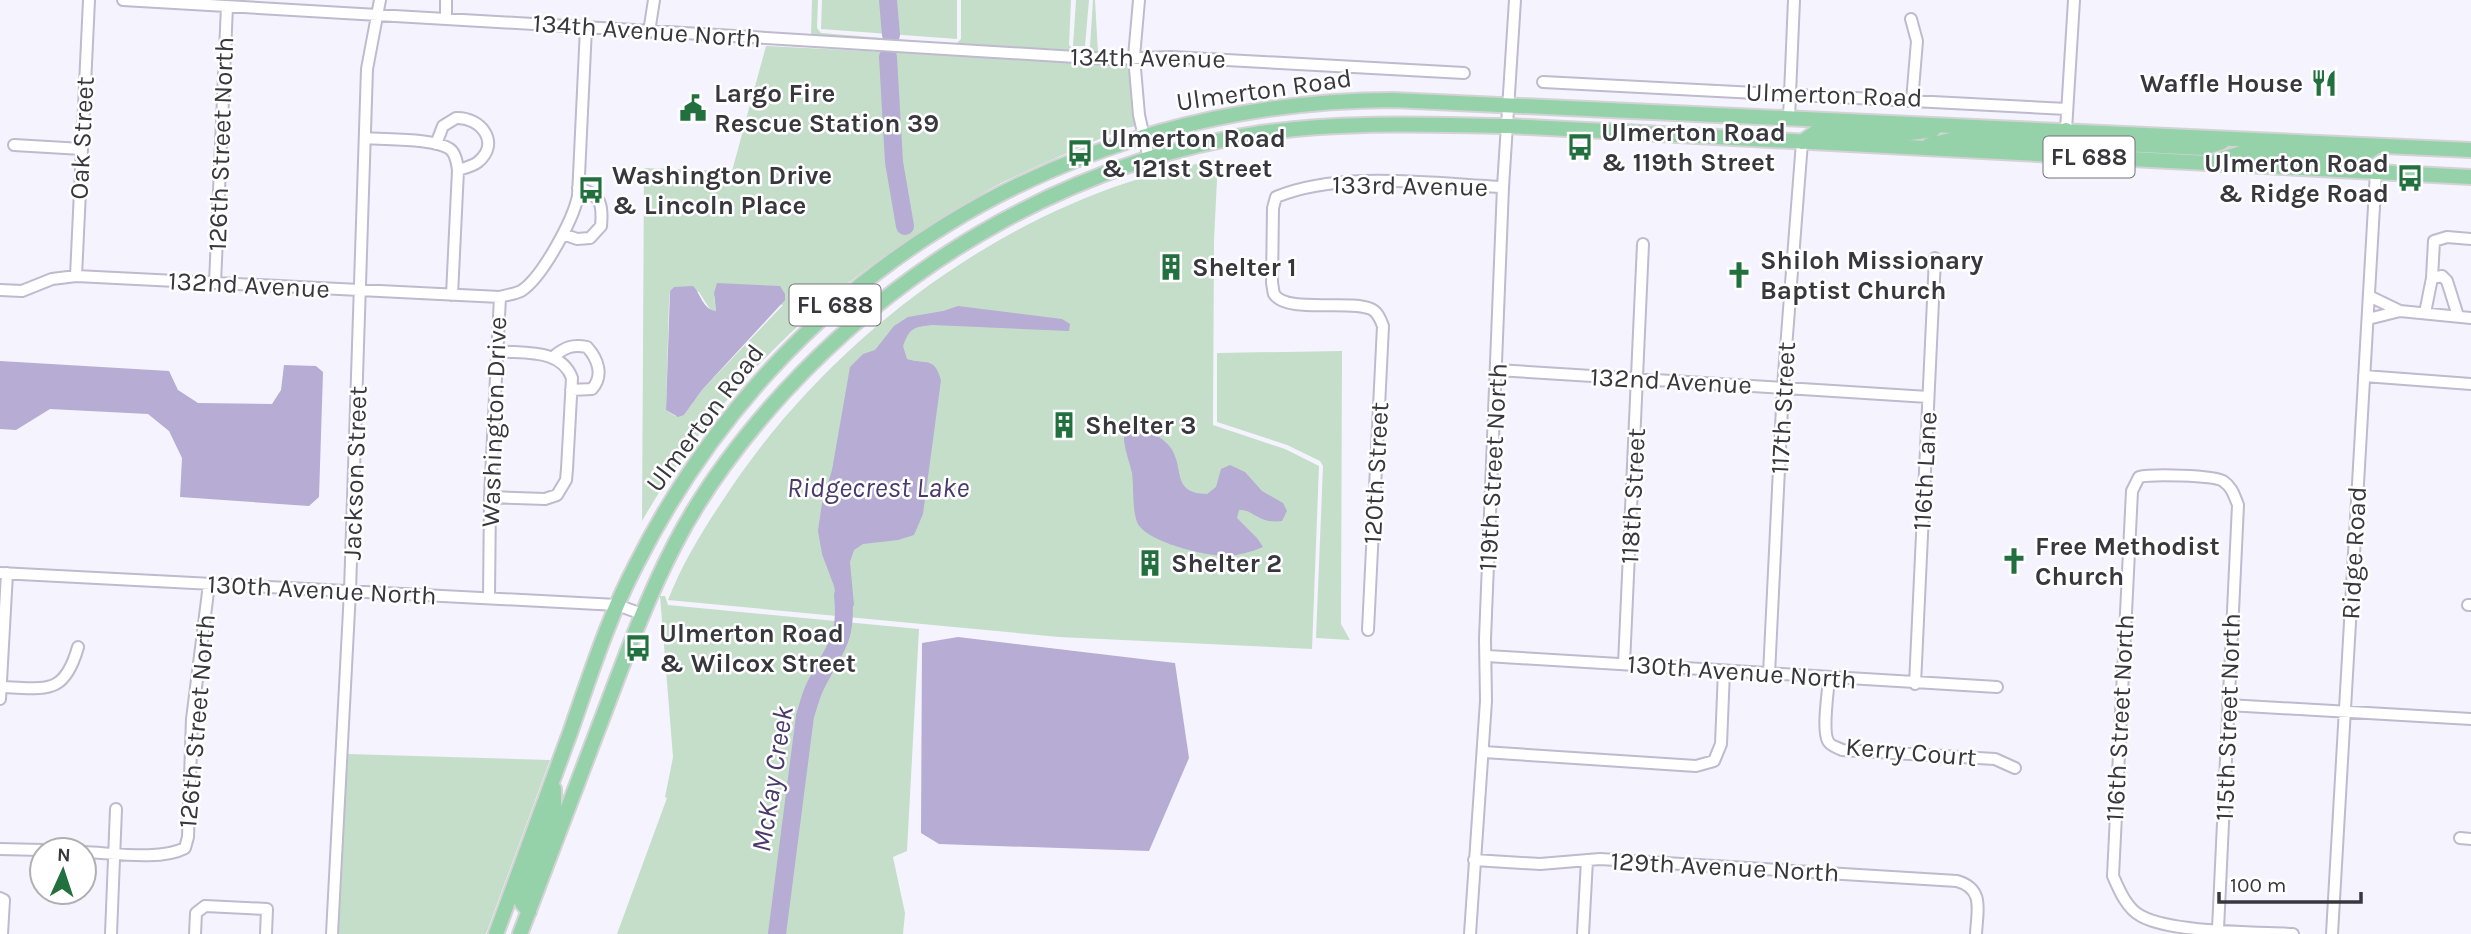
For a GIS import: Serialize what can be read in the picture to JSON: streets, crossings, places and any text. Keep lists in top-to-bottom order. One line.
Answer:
{"streets":{"main road":["Ulmerton Road","FL 688"],"street":["134th Avenue North","134th Avenue","Oak Street","126th Street North","133rd Avenue","132nd Avenue","117th Street","Washington Drive","119th Street North","116th Lane","Jackson Street","120th Street","118th Street","Ridge Road","130th Avenue North","115th Street North","116th Street North","Kerry Court","129th Avenue North"]},"crossings":[["134th Avenue North","134th Avenue"],["134th Avenue North","Washington Drive"],["134th Avenue North","Jackson Street"],["Ulmerton Road","117th Street"],["Ulmerton Road","119th Street North"],["Ulmerton Road","Ridge Road"],["Ulmerton Road","130th Avenue North"],["Oak Street","132nd Avenue"],["126th Street North","132nd Avenue"],["126th Street North","130th Avenue North"],["133rd Avenue","119th Street North"],["133rd Avenue","120th Street"],["132nd Avenue","117th Street"],["132nd Avenue","Washington Drive"],["132nd Avenue","119th Street North"],["132nd Avenue","116th Lane"],["132nd Avenue","Jackson Street"],["132nd Avenue","118th Street"],["117th Street","130th Avenue North"],["Washington Drive","130th Avenue North"],["119th Street North","130th Avenue North"],["119th Street North","129th Avenue North"],["116th Lane","130th Avenue North"],["Jackson Street","130th Avenue North"],["118th Street","130th Avenue North"],["130th Avenue North","Kerry Court"],["115th Street North","116th Street North"]],"water":["Ridgecrest Lake","McKay Creek"],"places":{"restaurant":["Waffle House"],"public building":["Largo Fire Rescue Station 39"],"bus stop":["Ulmerton Road & 119th Street","Ulmerton Road & 121st Street","Ulmerton Road & Ridge Road","Washington Drive & Lincoln Place","Ulmerton Road & Wilcox Street"],"building":["Shelter 1","Shelter 3","Shelter 2"],"church":["Shiloh Missionary Baptist Church","Free Methodist Church"]},"scale_bar":"100 m","north":"top"}
